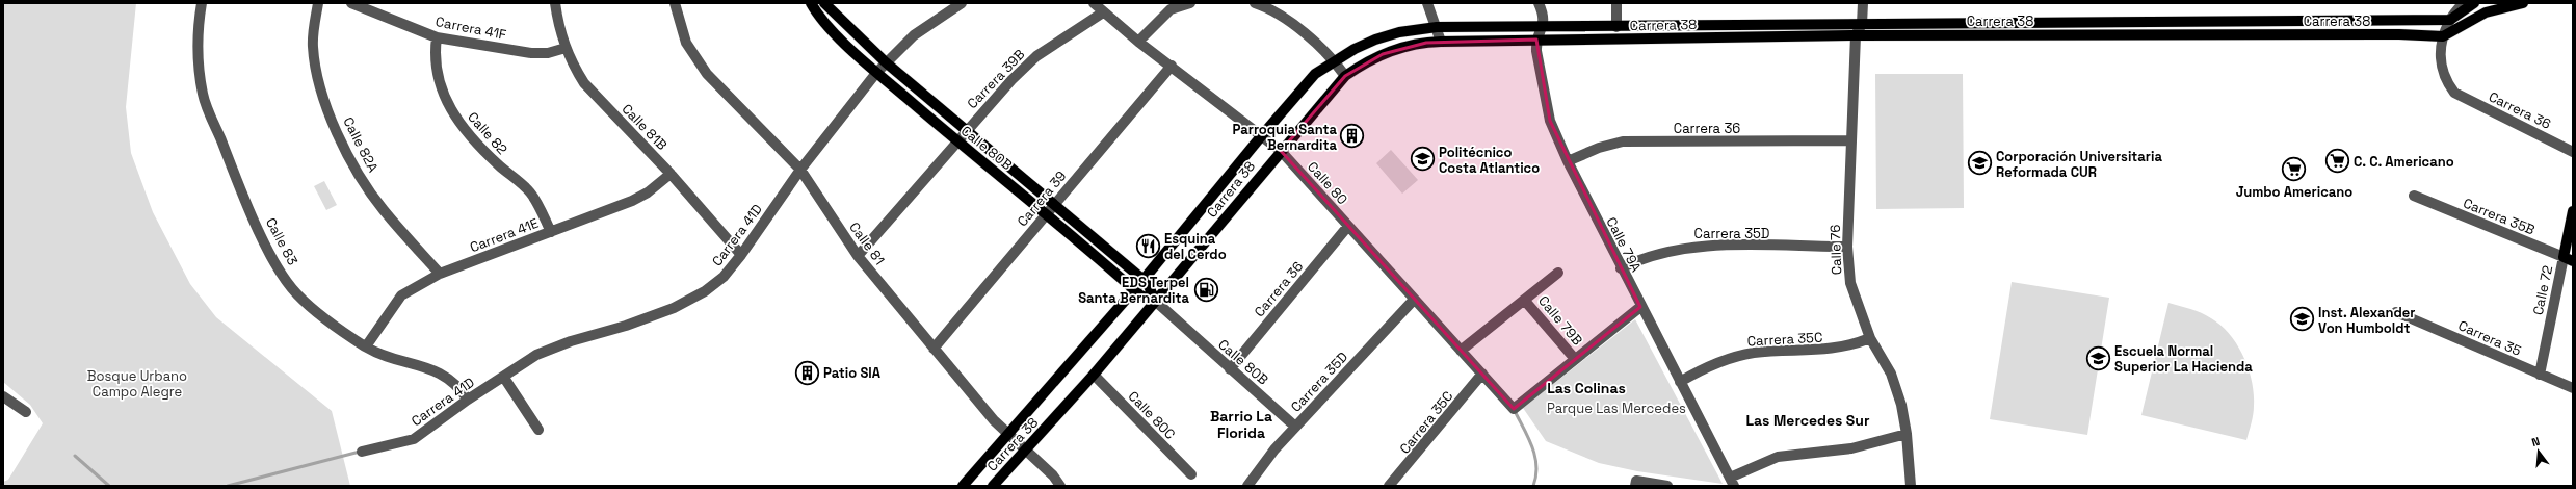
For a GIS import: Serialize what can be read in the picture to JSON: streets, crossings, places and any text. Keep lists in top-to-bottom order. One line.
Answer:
{"streets":{"main road":["Carrera 38","Calle 80B","Calle 72"],"street":["Carrera 41F","Carrera 39B","Carrera 36","Calle 81B","Calle 82","Calle 82A","Calle 80","Carrera 39","Carrera 35B","Carrera 35D","Carrera 41E","Carrera 41D","Calle 83","Calle 81","Calle 79A","Calle 76","Calle 79B","Carrera 35","Carrera 35C","Calle 80C"]},"crossings":[["Carrera 38","Carrera 36"],["Carrera 38","Calle 80B"],["Carrera 38","Calle 80"],["Carrera 38","Calle 81"],["Carrera 38","Calle 79A"],["Carrera 38","Calle 76"],["Carrera 38","Calle 80C"],["Carrera 41F","Calle 81B"],["Carrera 41F","Calle 82"],["Carrera 39B","Calle 80B"],["Carrera 39B","Calle 80"],["Carrera 39B","Calle 81"],["Carrera 36","Calle 80B"],["Carrera 36","Calle 80"],["Carrera 36","Calle 79A"],["Carrera 36","Calle 76"],["Calle 81B","Carrera 41E"],["Calle 81B","Carrera 41D"],["Calle 82","Carrera 41E"],["Calle 82A","Carrera 41E"],["Calle 80B","Carrera 39"],["Calle 80B","Carrera 35D"],["Calle 80B","Carrera 41D"],["Calle 80","Carrera 39"],["Calle 80","Carrera 35D"],["Calle 80","Calle 79B"],["Calle 80","Carrera 35C"],["Carrera 39","Calle 81"],["Carrera 35B","Calle 72"],["Carrera 35D","Calle 79A"],["Carrera 35D","Calle 76"],["Carrera 41E","Calle 83"],["Carrera 41D","Calle 83"],["Carrera 41D","Calle 81"],["Calle 79A","Carrera 35C"],["Calle 76","Carrera 35C"],["Calle 72","Carrera 35"]],"districts":["Las Colinas","Barrio La Florida","Las Mercedes Sur"],"parks":["Bosque Urbano Campo Alegre","Parque Las Mercedes"],"places":{"building":["Parroquia Santa Bernardita","Patio SIA"],"school or university":["Politécnico Costa Atlantico","Corporación Universitaria Reformada CUR","Inst. Alexander Von Humboldt","Escuela Normal Superior La Hacienda"],"supermarket":["C. C. Americano","Jumbo Americano"],"restaurant":["Esquina del Cerdo"],"fuel station":["EDS Terpel Santa Bernardita"]},"north":"top"}
